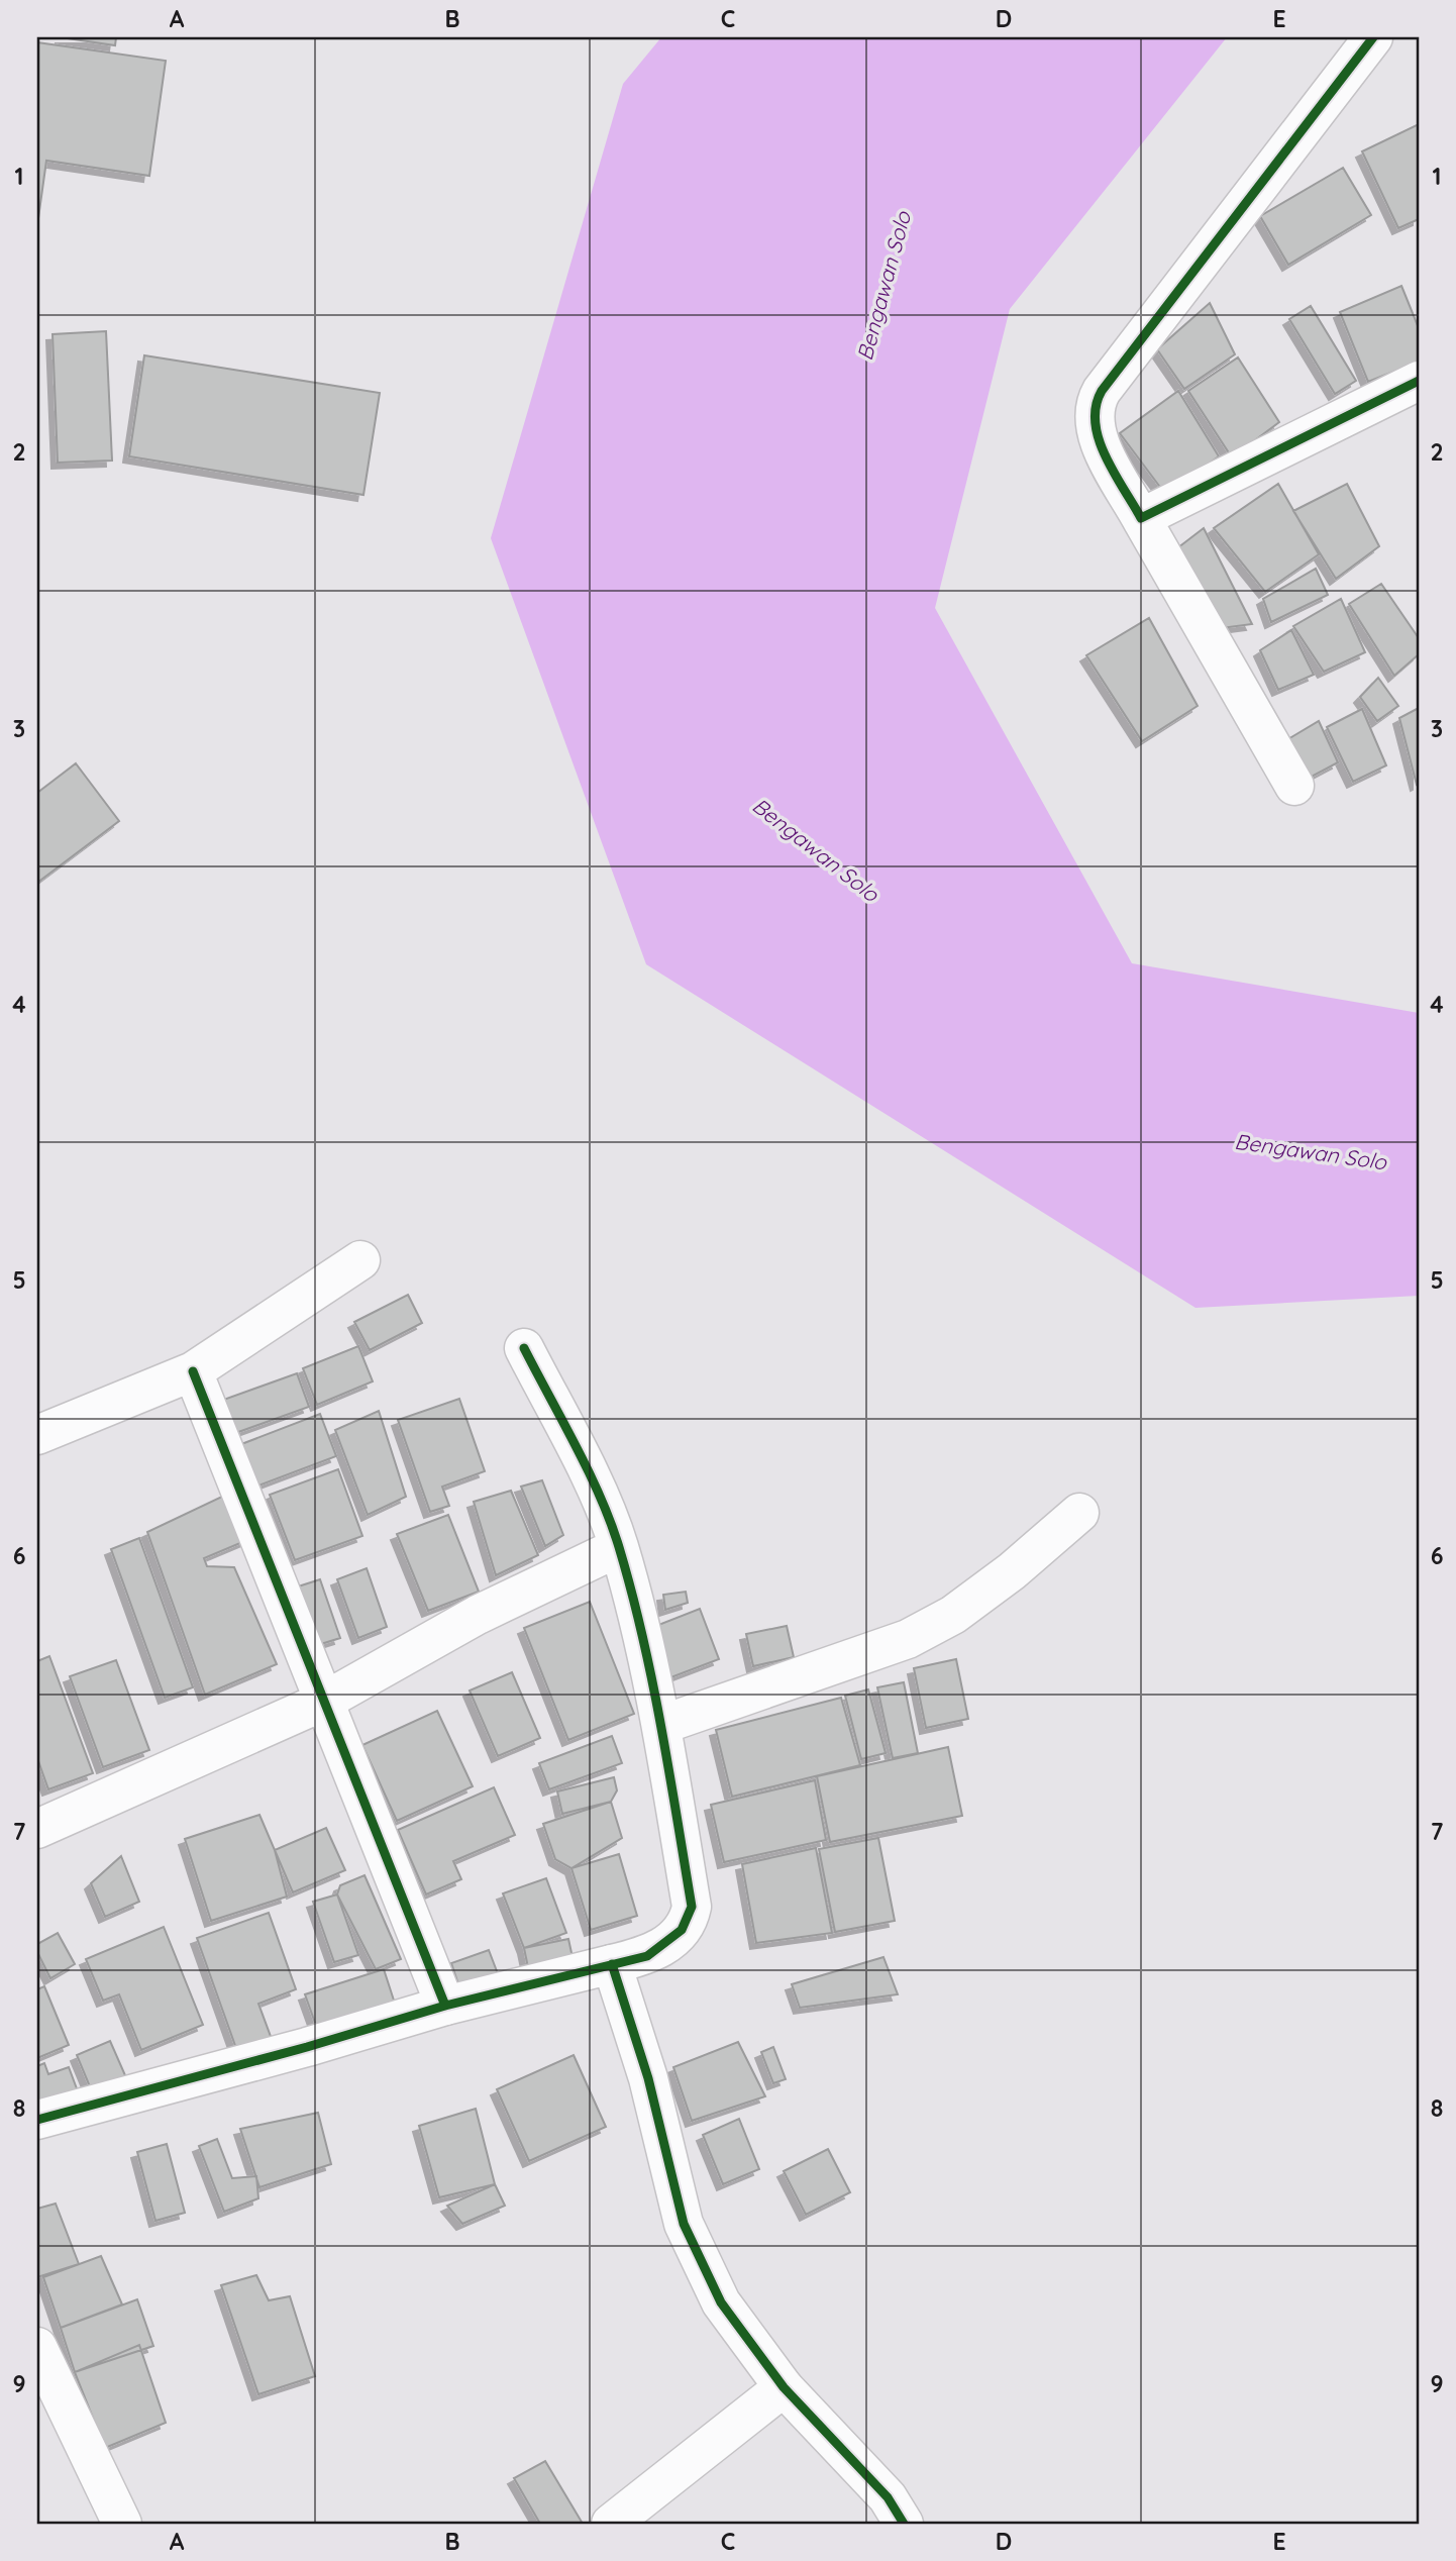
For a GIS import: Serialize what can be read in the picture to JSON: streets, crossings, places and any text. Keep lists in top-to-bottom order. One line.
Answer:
{"water":["Bengawan Solo"],"grid":{"columns":["A","B","C","D","E"],"rows":["1","2","3","4","5","6","7","8","9"]}}
